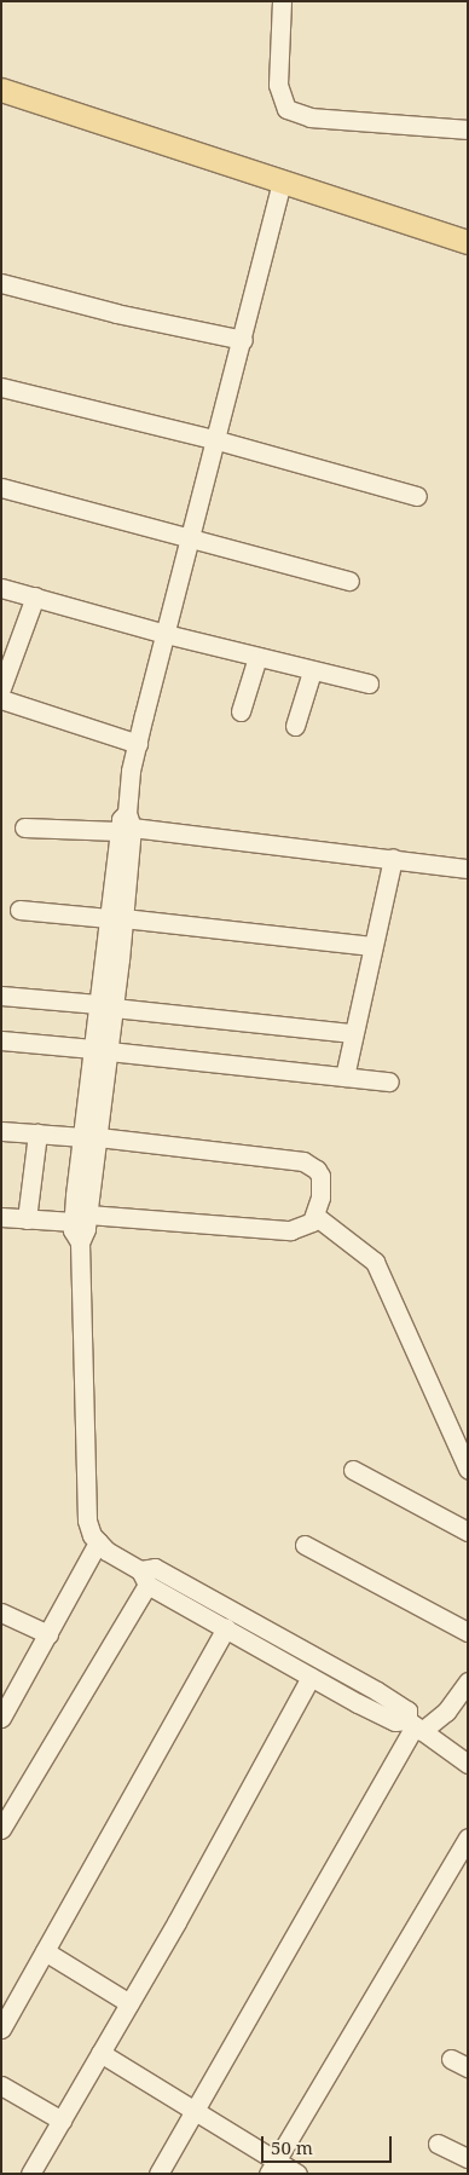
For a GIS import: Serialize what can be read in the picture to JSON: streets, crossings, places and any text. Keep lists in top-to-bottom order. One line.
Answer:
{"scale_bar":"50 m"}
